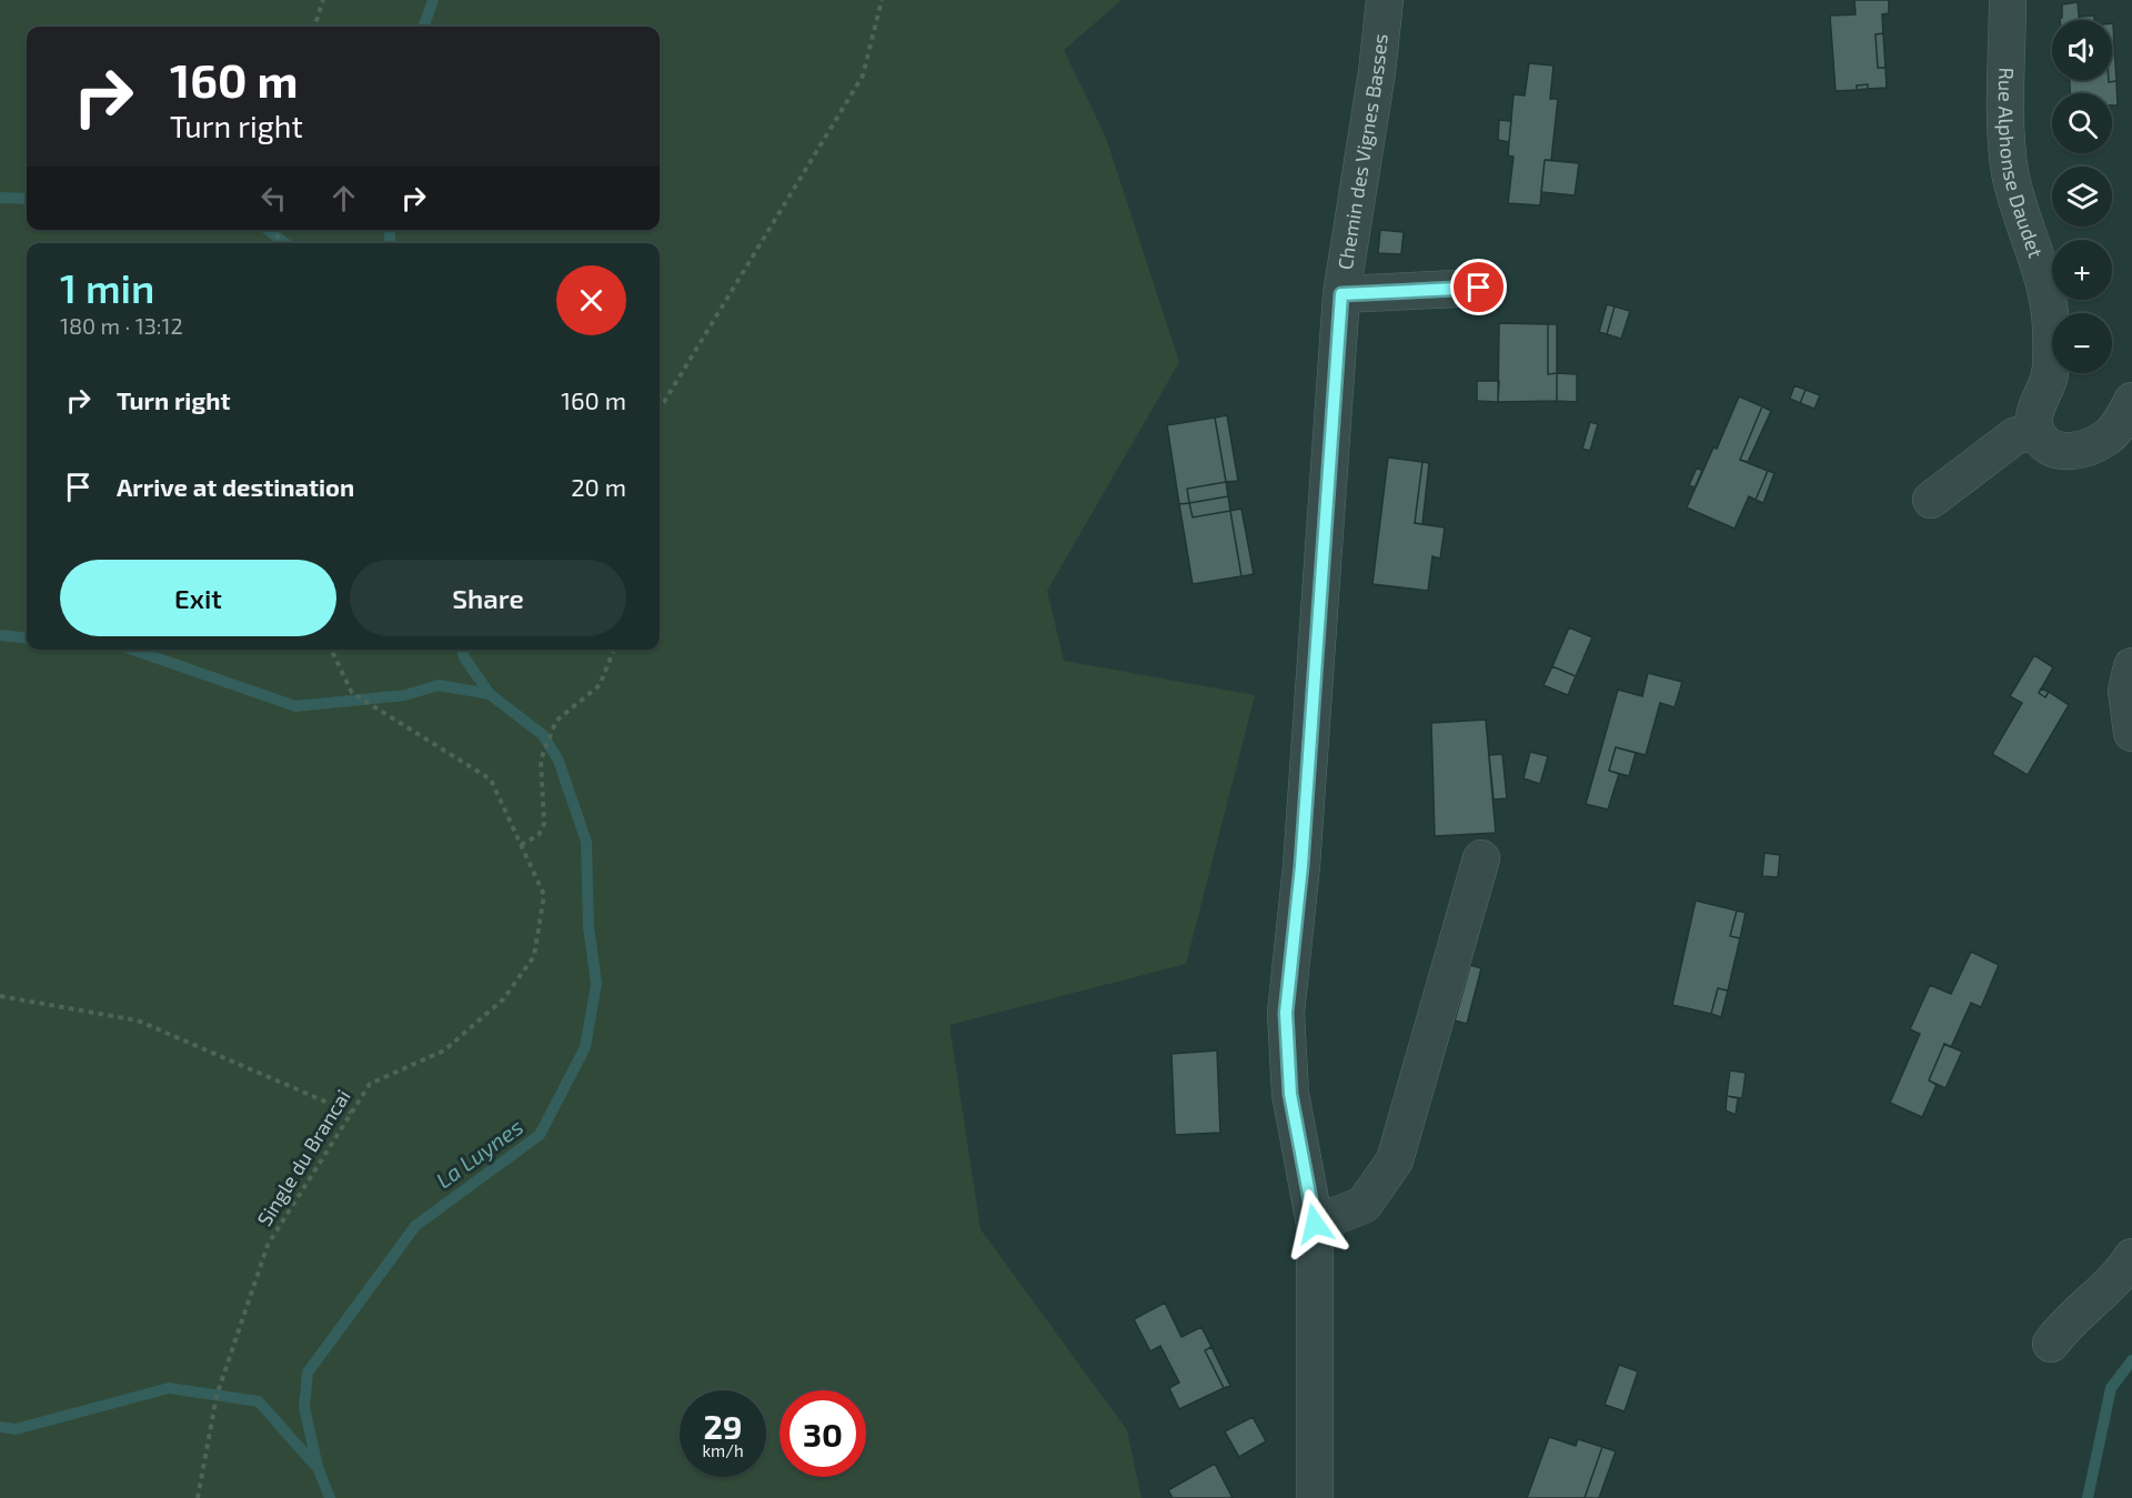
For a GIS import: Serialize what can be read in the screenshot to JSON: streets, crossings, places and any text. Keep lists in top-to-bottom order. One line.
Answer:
{"streets":{"street":["Chemin des Vignes Basses","Rue Alphonse Daudet"],"path":["Single du Brancai"]},"water":["La Luynes"],"page":{"map_buttons":["+","−"],"turn":["160 m","Turn right"],"heading":["1 min","180 m · 13:12"],"list":[{"name":"Turn right","value":"160 m"},{"name":"Arrive at destination","value":"20 m"}],"buttons":["Exit","Share"],"speed":"29 km/h","limit":"30"}}
